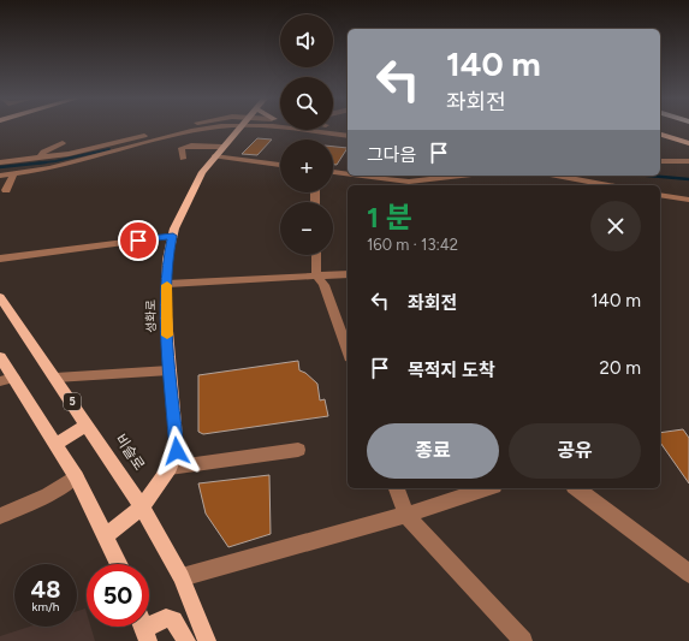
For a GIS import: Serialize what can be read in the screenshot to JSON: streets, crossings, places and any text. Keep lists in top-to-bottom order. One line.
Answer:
{"streets":{"main road":["성화로","5","비슬로"]},"crossings":[["성화로","비슬로"]],"page":{"map_buttons":["+","−"],"turn":["140 m","좌회전"],"then":"그다음","heading":["1 분","160 m · 13:42"],"list":[{"name":"좌회전","value":"140 m"},{"name":"목적지 도착","value":"20 m"}],"buttons":["종료","공유"],"speed":"48 km/h","limit":"50"}}
